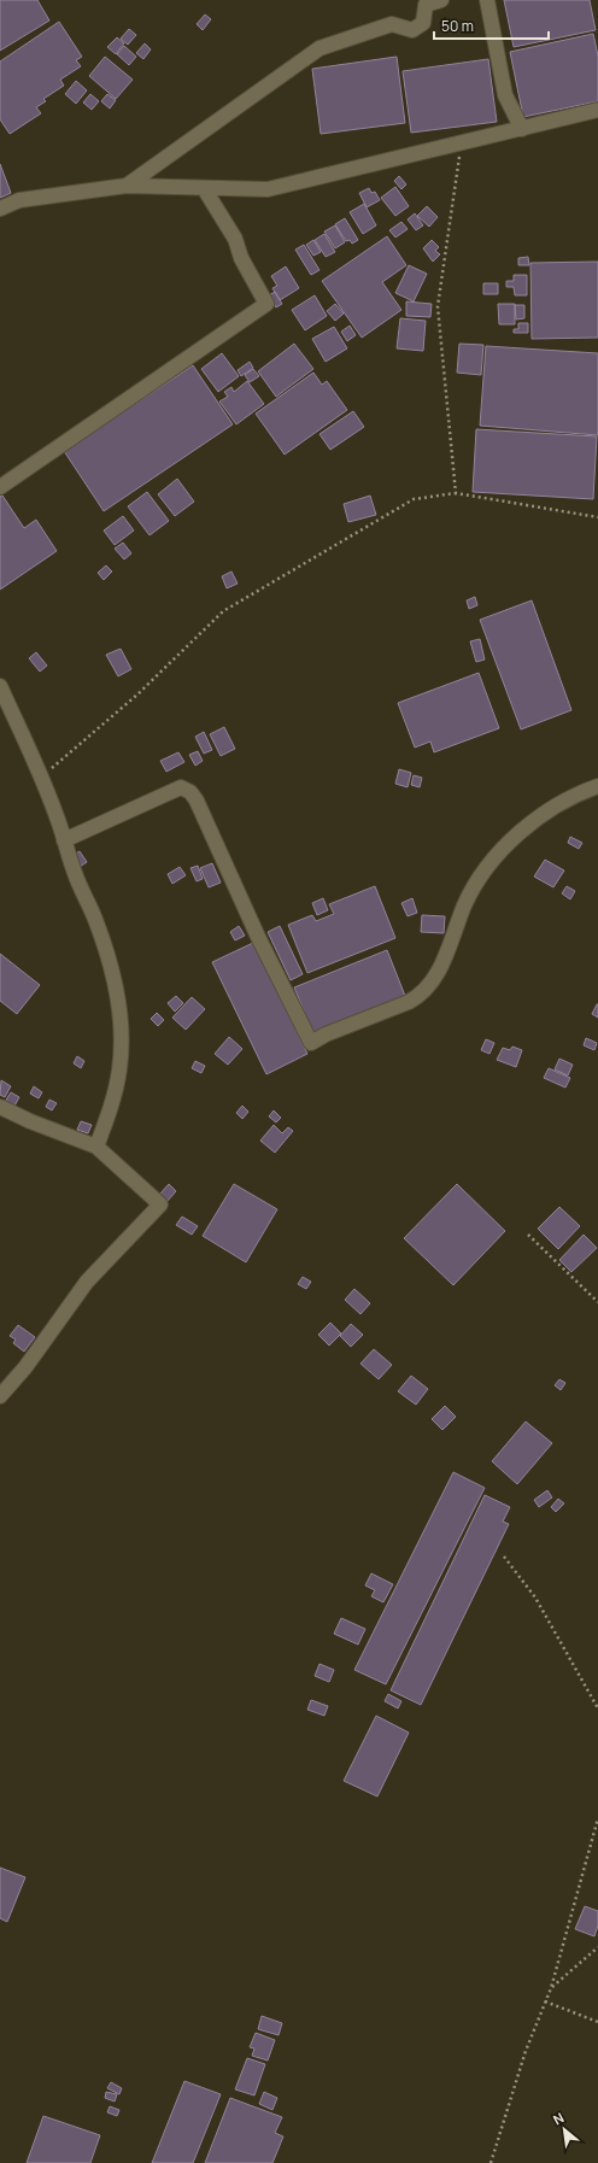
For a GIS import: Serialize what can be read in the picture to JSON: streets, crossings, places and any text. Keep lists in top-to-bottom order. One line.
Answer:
{"scale_bar":"50 m","north":"top left"}
